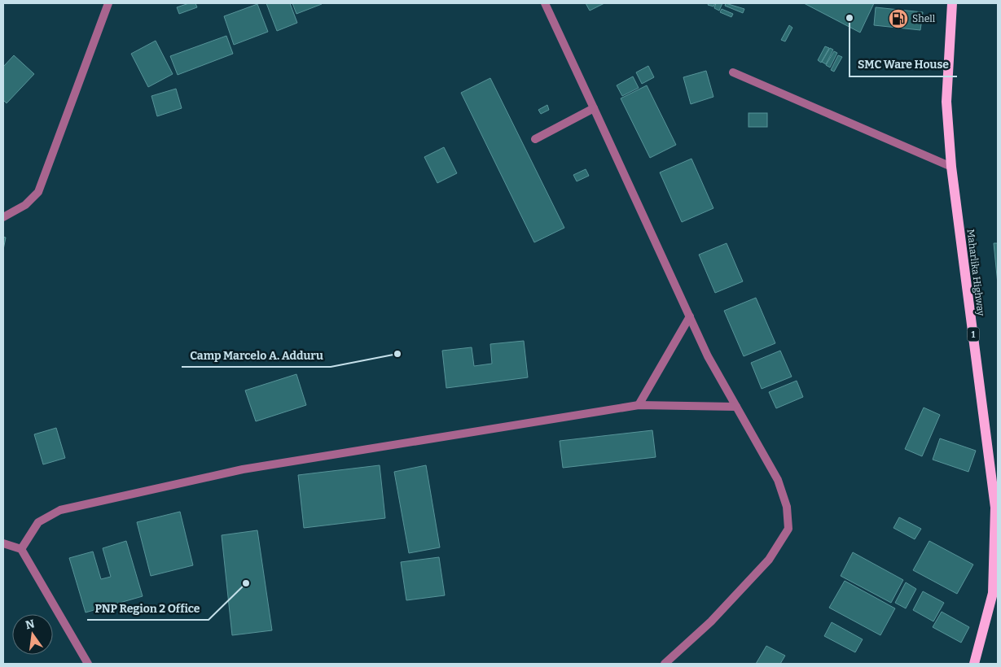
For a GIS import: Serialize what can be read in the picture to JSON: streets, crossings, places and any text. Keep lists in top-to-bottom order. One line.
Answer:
{"streets":{"main road":["Maharlika Highway","1"]},"places":{"other":["SMC Ware House","Camp Marcelo A. Adduru","PNP Region 2 Office"],"fuel station":["Shell"]},"north":"top"}
